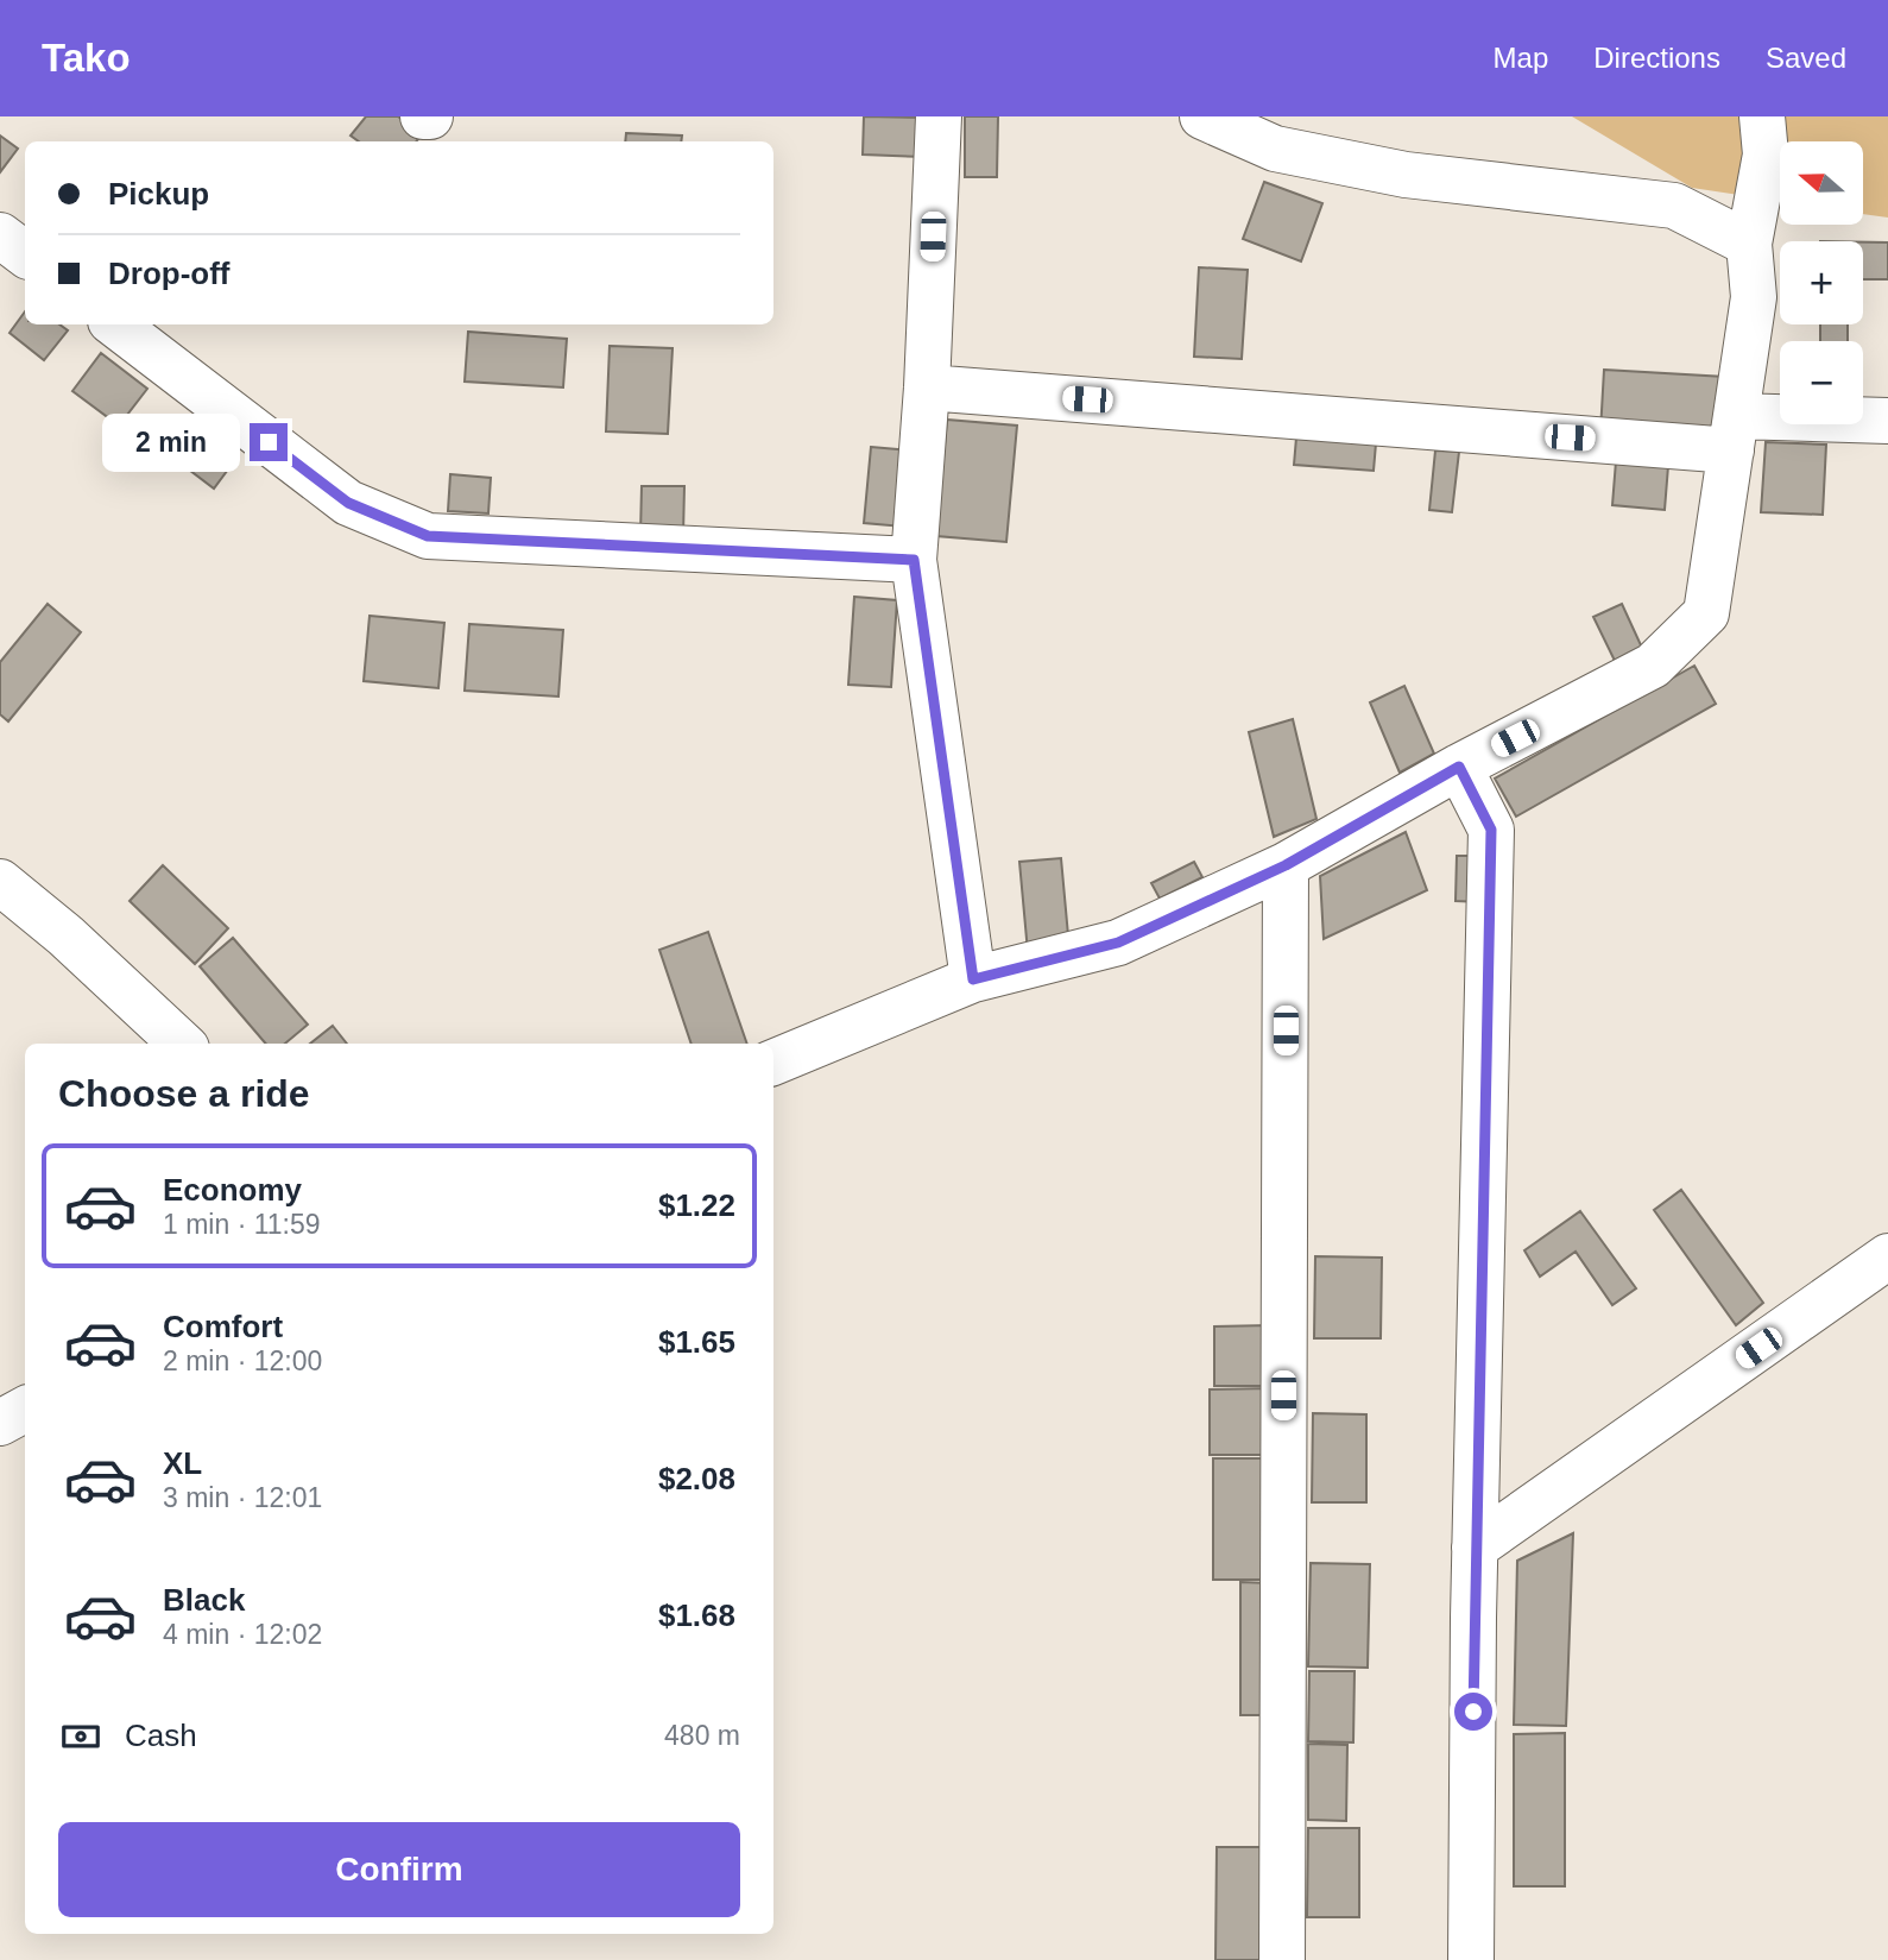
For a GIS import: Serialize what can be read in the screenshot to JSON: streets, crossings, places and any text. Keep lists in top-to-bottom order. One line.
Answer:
{"north":"left","page":{"header":"Tako","nav":["Map","Directions","Saved"],"map_buttons":["+","−"],"banner":["Pickup","Drop-off"],"bubble":"2 min","heading":"Choose a ride","list":[{"name":"Economy","note":"1 min · 11:59","value":"$1.22"},{"name":"Comfort","note":"2 min · 12:00","value":"$1.65"},{"name":"XL","note":"3 min · 12:01","value":"$2.08"},{"name":"Black","note":"4 min · 12:02","value":"$1.68"}],"pay":["Cash","480 m"],"buttons":"Confirm"}}
